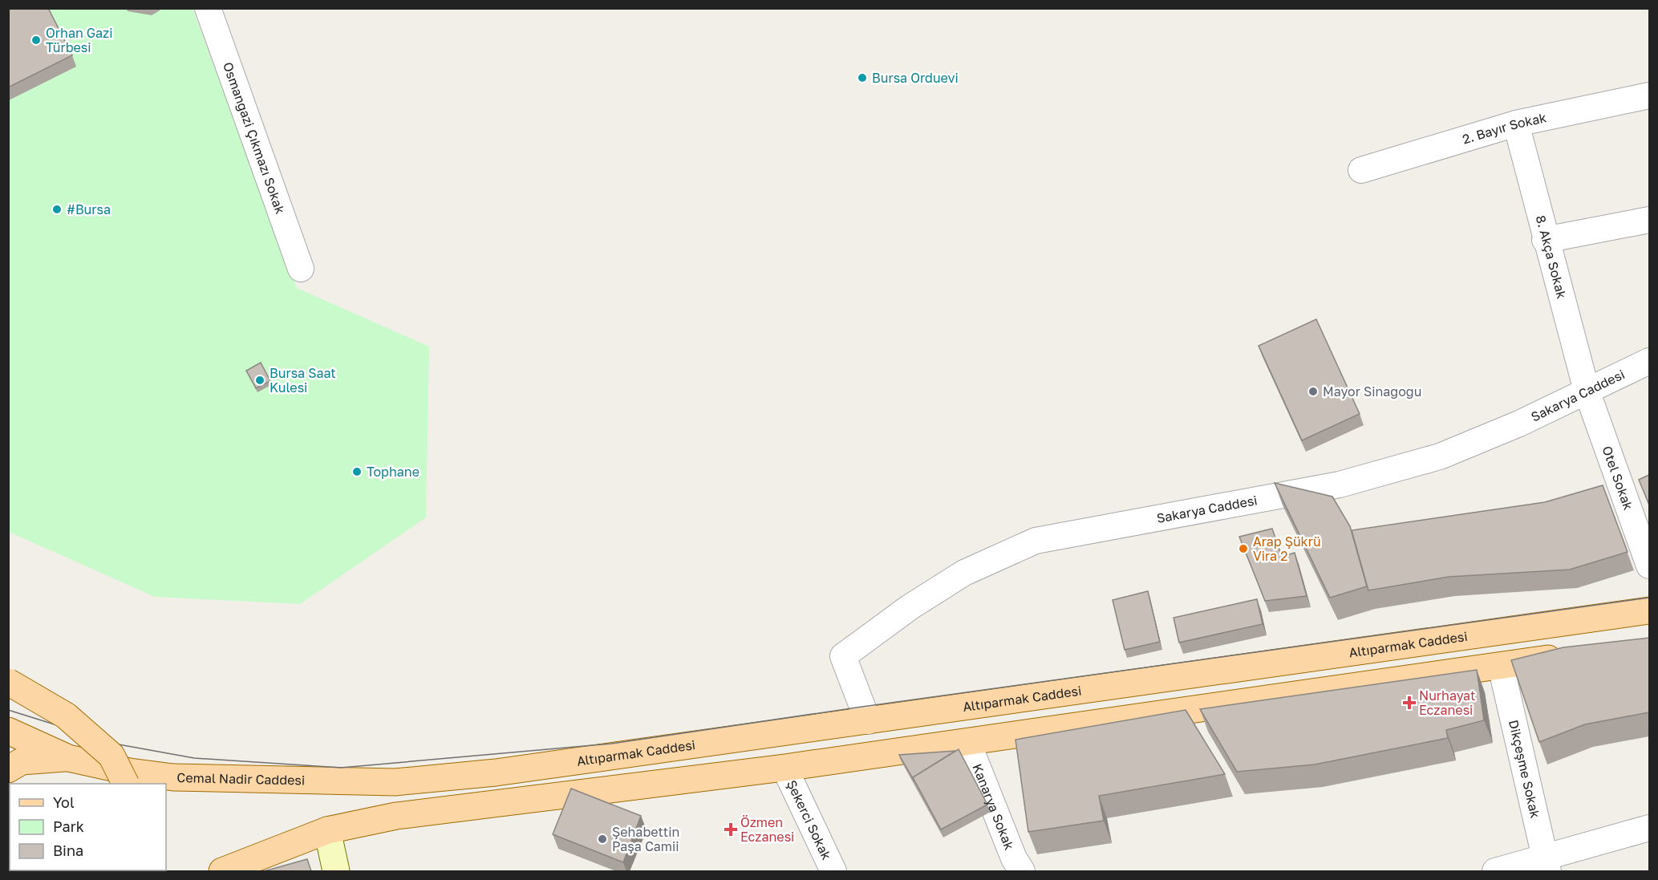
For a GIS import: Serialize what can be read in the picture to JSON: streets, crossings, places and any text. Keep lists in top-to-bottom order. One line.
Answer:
{"streets":{"main road":["Altıparmak Caddesi","Cemal Nadir Caddesi"],"street":["2. Bayır Sokak","Osmangazi Çıkmazı Sokak","8. Akça Sokak","Sakarya Caddesi","Otel Sokak","Dikçeşme Sokak","Kanarya Sokak","Şekerci Sokak"]},"crossings":[["2. Bayır Sokak","8. Akça Sokak"],["8. Akça Sokak","Sakarya Caddesi"],["8. Akça Sokak","Otel Sokak"],["Sakarya Caddesi","Otel Sokak"],["Sakarya Caddesi","Altıparmak Caddesi"],["Altıparmak Caddesi","Cemal Nadir Caddesi"]],"places":{"other":["Orhan Gazi Türbesi","Bursa Orduevi","#Bursa","Bursa Saat Kulesi","Mayor Sinagogu","Tophane","Arap Şükrü Vira 2","Şehabettin Paşa Camii"],"health":["Nurhayat Eczanesi","Özmen Eczanesi"]},"legend":["Yol","Park","Bina"]}
